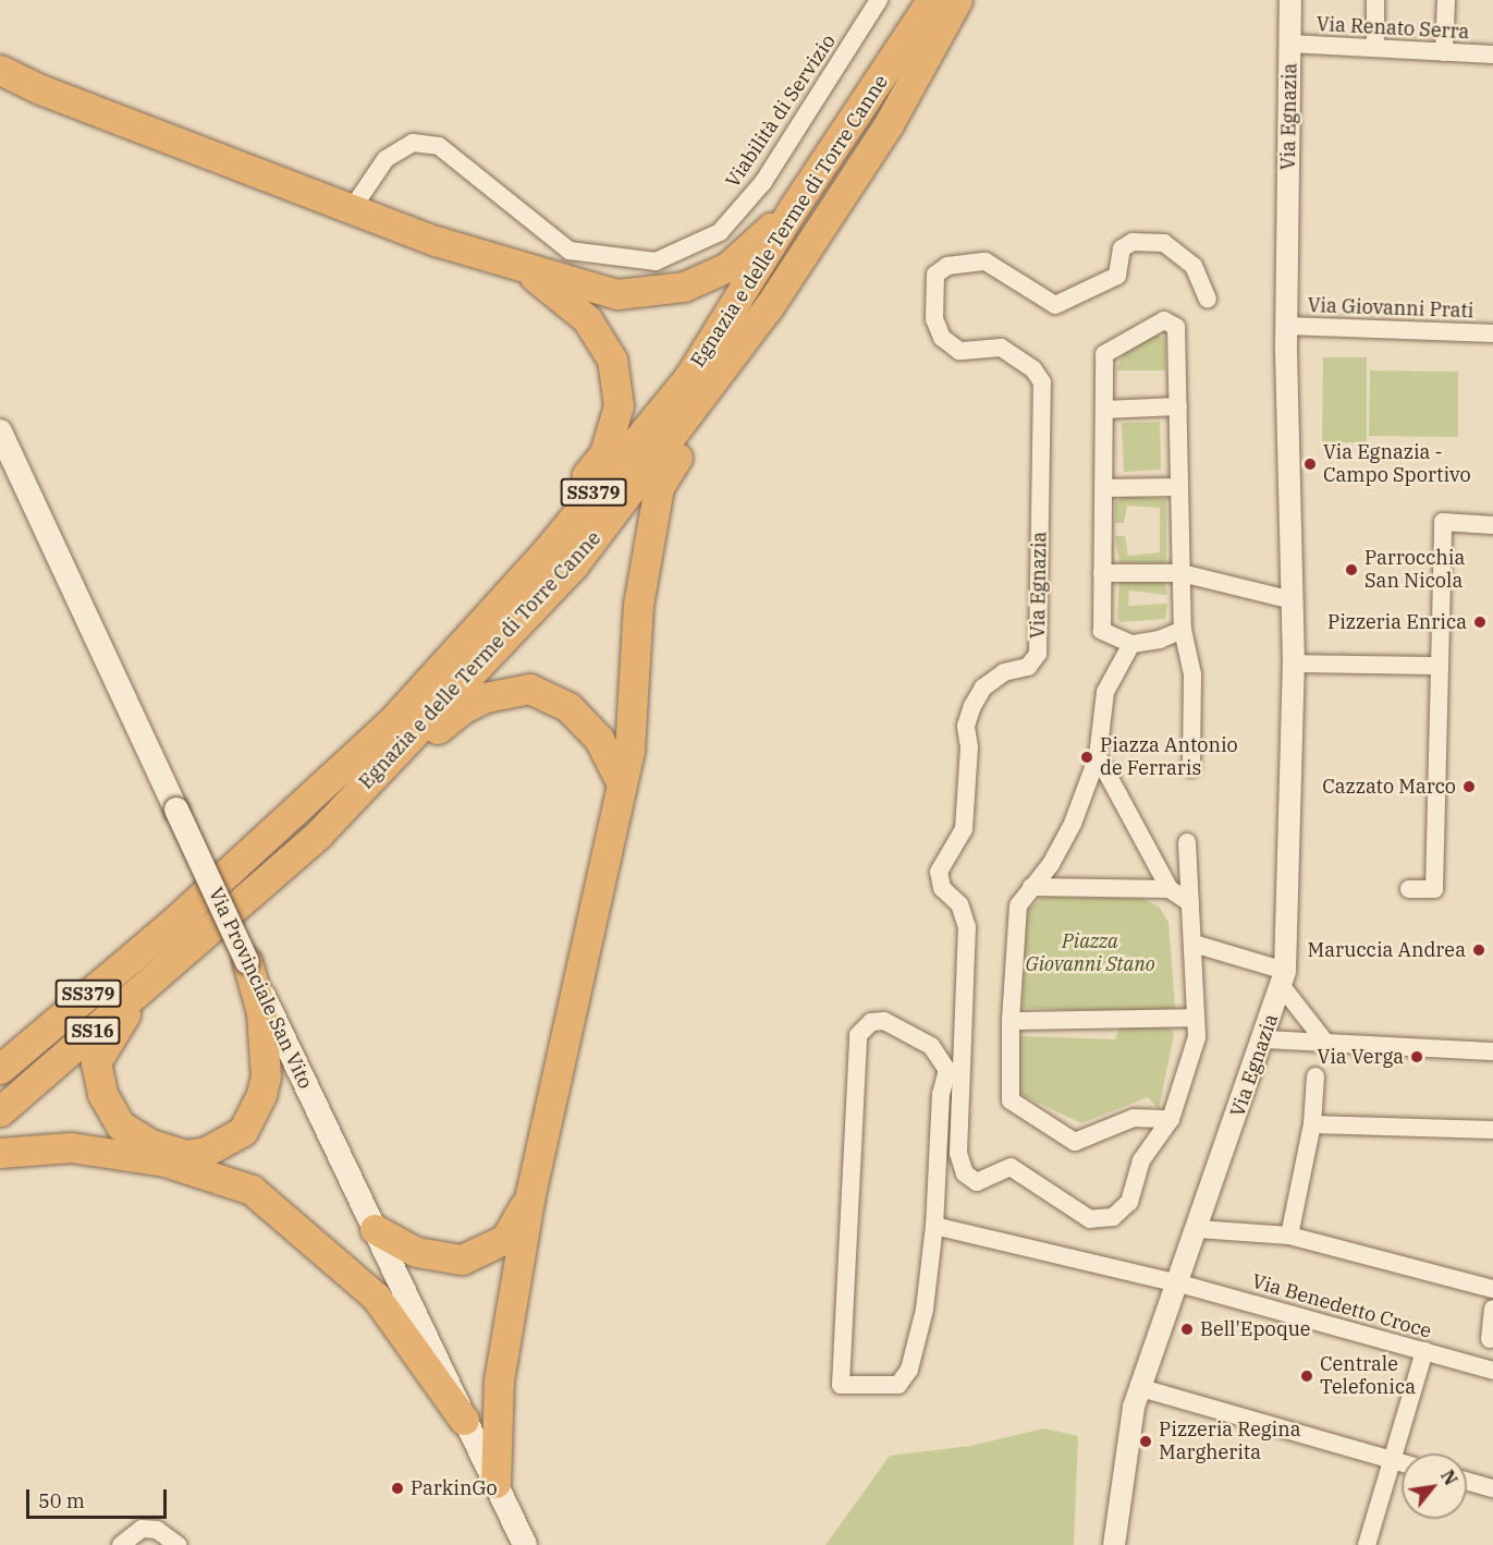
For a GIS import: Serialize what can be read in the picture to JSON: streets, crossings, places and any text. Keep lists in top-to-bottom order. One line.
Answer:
{"streets":{"highway":["Egnazia e delle Terme di Torre Canne","SS379","SS16"],"main road":["Via Provinciale San Vito"],"street":["Via Renato Serra","Viabilità di Servizio","Via Egnazia","Via Giovanni Prati","Via Benedetto Croce"]},"crossings":[["Via Renato Serra","Via Egnazia"],["Via Egnazia","Via Giovanni Prati"],["Via Egnazia","Via Benedetto Croce"]],"parks":["Piazza Giovanni Stano"],"places":["Via Egnazia - Campo Sportivo","Parrocchia San Nicola","Pizzeria Enrica","Piazza Antonio de Ferraris","Cazzato Marco","Maruccia Andrea","Via Verga","Bell'Epoque","Centrale Telefonica","Pizzeria Regina Margherita","ParkinGo"],"scale_bar":"50 m","north":"top right"}
